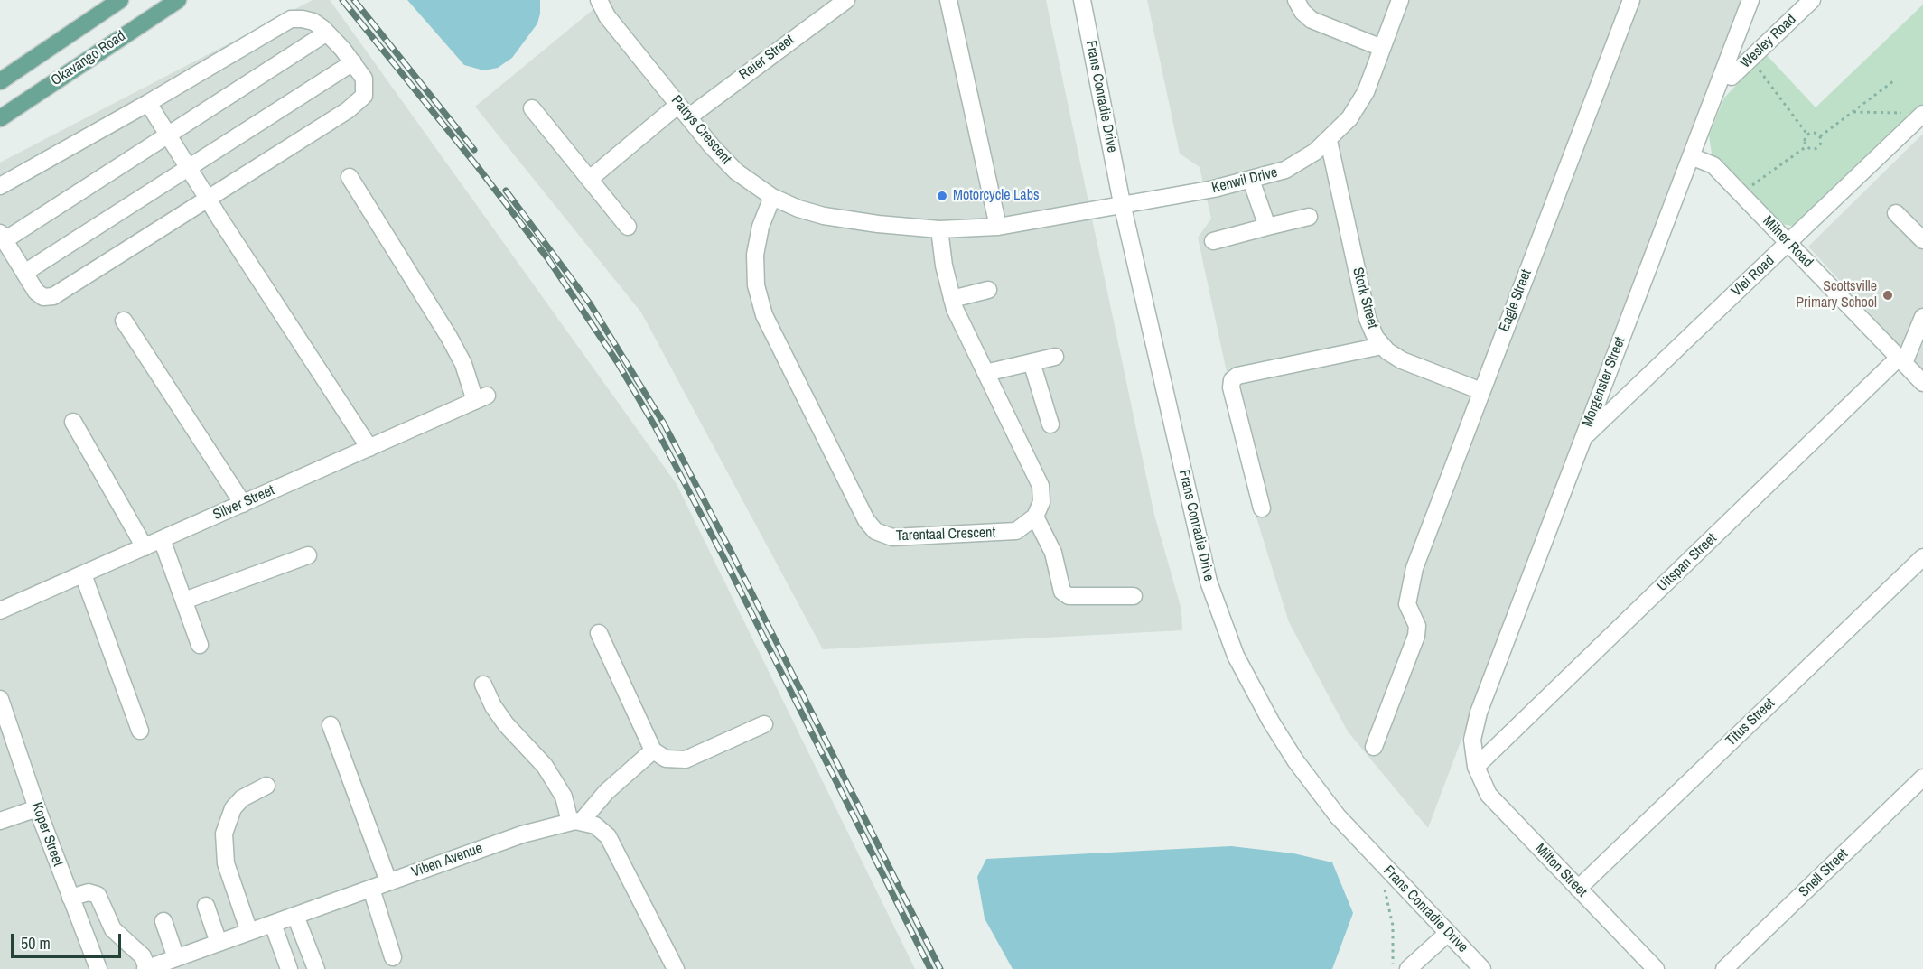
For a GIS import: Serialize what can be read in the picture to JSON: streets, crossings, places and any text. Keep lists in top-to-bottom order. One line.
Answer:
{"streets":{"main road":["Okavango Road"],"street":["Wesley Road","Reier Street","Frans Conradie Drive","Patrys Crescent","Kenwil Drive","Milner Road","Vlei Road","Stork Street","Eagle Street","Morgenster Street","Silver Street","Tarentaal Crescent","Uitspan Street","Titus Street","Koper Street","Viben Avenue","Milton Street","Snell Street"]},"crossings":[["Wesley Road","Morgenster Street"],["Reier Street","Patrys Crescent"],["Frans Conradie Drive","Patrys Crescent"],["Frans Conradie Drive","Kenwil Drive"],["Patrys Crescent","Kenwil Drive"],["Patrys Crescent","Tarentaal Crescent"],["Kenwil Drive","Stork Street"],["Milner Road","Vlei Road"],["Milner Road","Morgenster Street"],["Milner Road","Uitspan Street"],["Vlei Road","Morgenster Street"],["Stork Street","Eagle Street"],["Morgenster Street","Uitspan Street"],["Morgenster Street","Milton Street"],["Uitspan Street","Milton Street"],["Titus Street","Milton Street"]],"places":["Motorcycle Labs","Scottsville Primary School"],"scale_bar":"50 m"}
